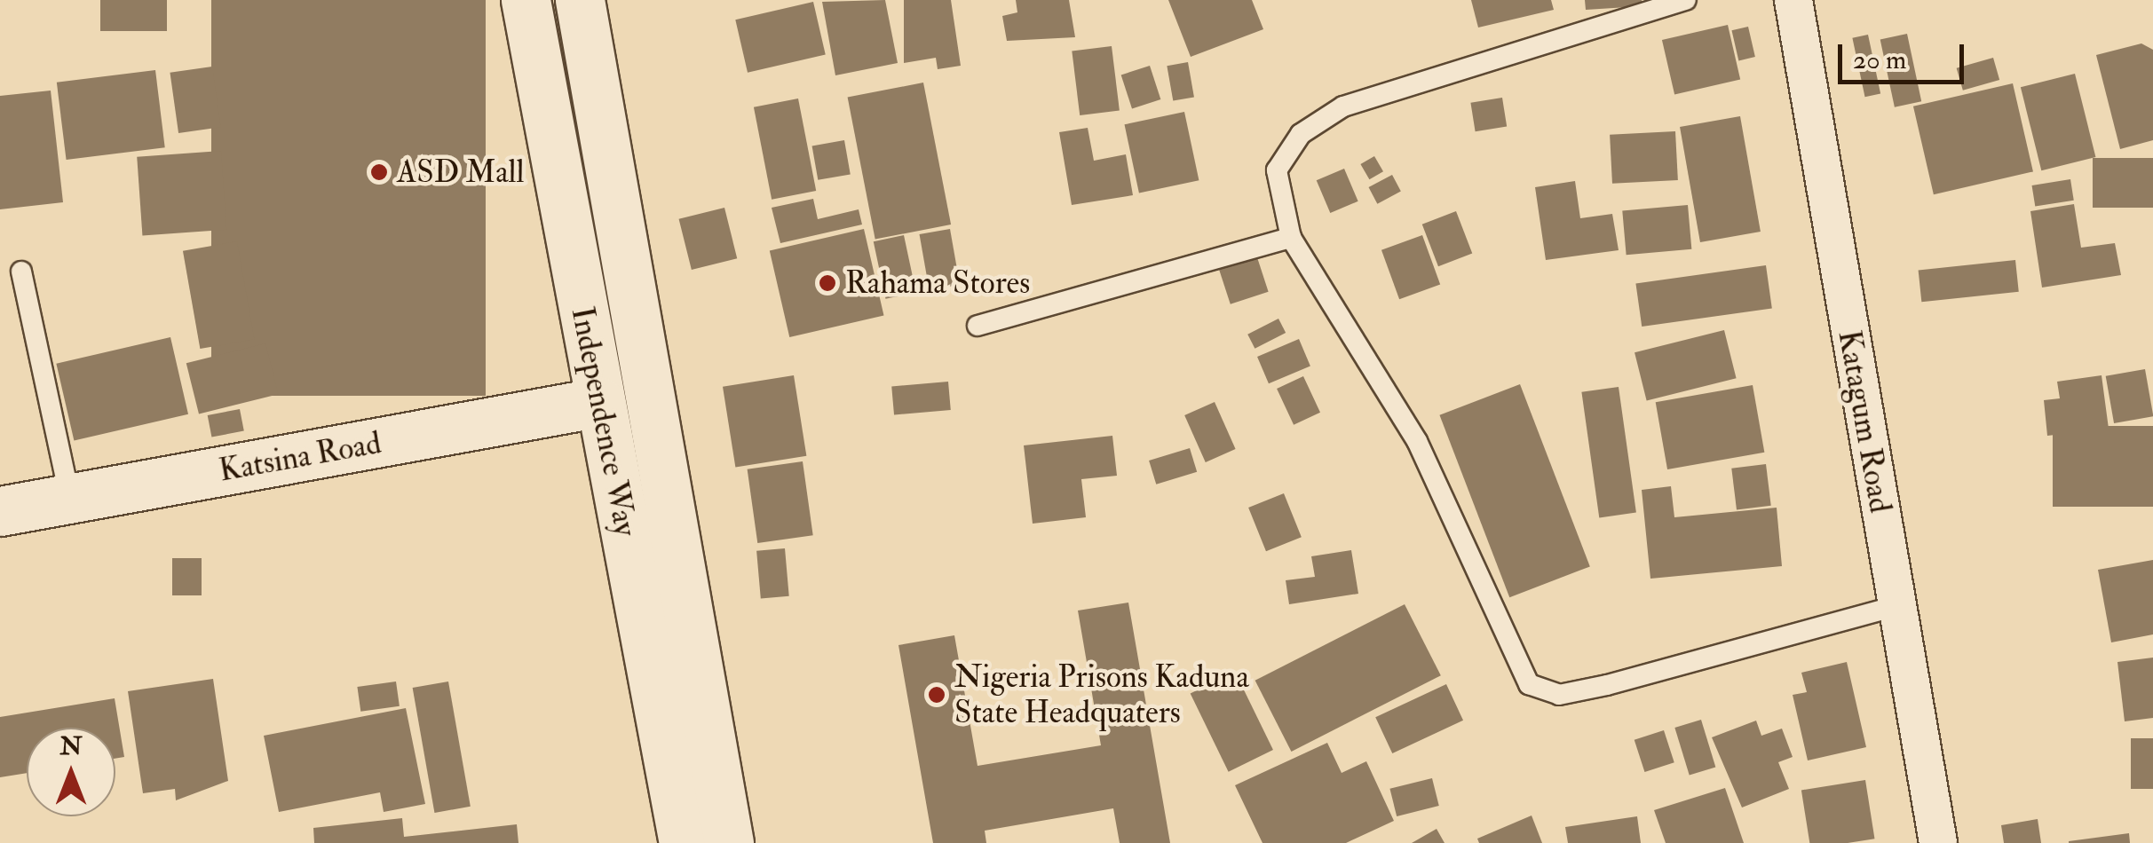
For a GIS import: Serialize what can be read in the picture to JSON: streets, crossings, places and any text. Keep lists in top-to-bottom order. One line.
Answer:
{"streets":{"main road":["Independence Way","Katsina Road"],"street":["Katagum Road"]},"crossings":[["Independence Way","Katsina Road"]],"places":["ASD Mall","Rahama Stores","Nigeria Prisons Kaduna State Headquaters"],"scale_bar":"20 m","north":"top"}
